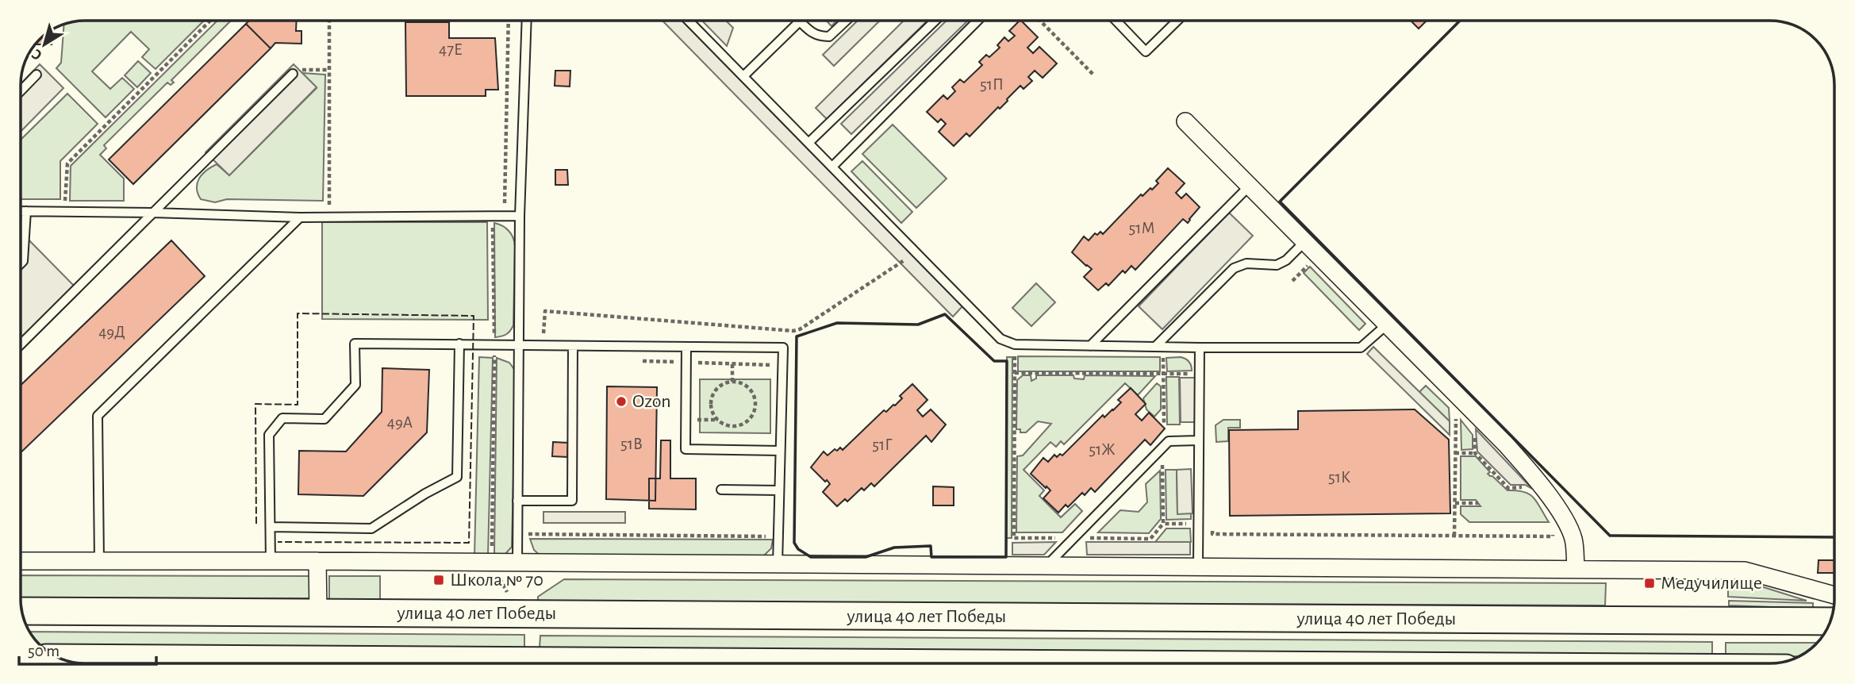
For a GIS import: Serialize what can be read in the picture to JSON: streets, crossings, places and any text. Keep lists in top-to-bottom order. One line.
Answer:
{"streets":{"main road":["улица 40 лет Победы"]},"places":{"other":["Ozon"],"transit":["Школа № 70","Медучилище"]},"house_numbers":["47Е","51П","51М","49Д","49А","51В","51Г","51Ж","51К"],"scale_bar":"50 m","north":"bottom left"}
